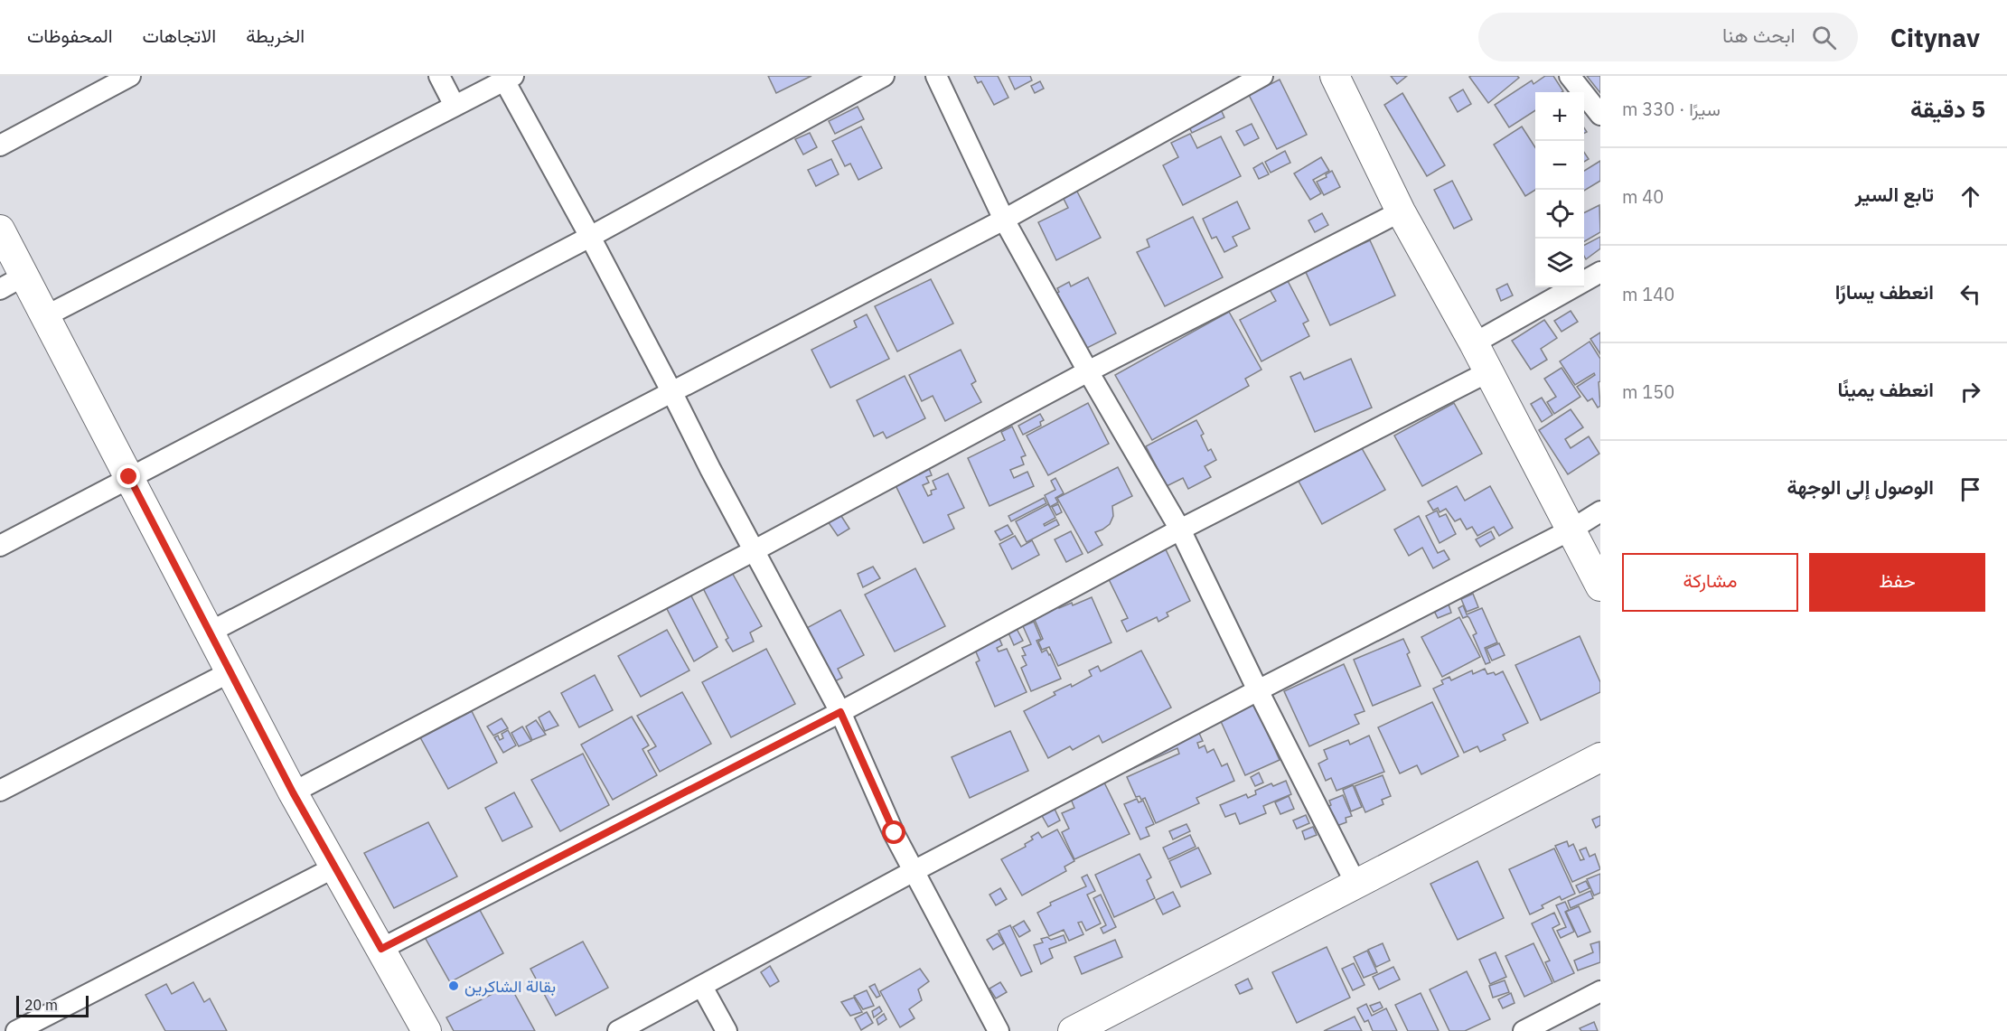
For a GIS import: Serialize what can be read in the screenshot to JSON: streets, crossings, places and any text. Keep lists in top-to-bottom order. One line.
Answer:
{"places":["بقالة الشاكرين"],"scale_bar":"20 m","page":{"header":"Citynav","search":"ابحث هنا","nav":["الخريطة","الاتجاهات","المحفوظات"],"heading":["5 دقيقة","سيرًا · 330 m"],"map_buttons":["+","−"],"list":[["تابع السير","40 m"],["انعطف يسارًا","140 m"],["انعطف يمينًا","150 m"],"الوصول إلى الوجهة"],"buttons":["حفظ","مشاركة"],"scale":"20 m"}}
